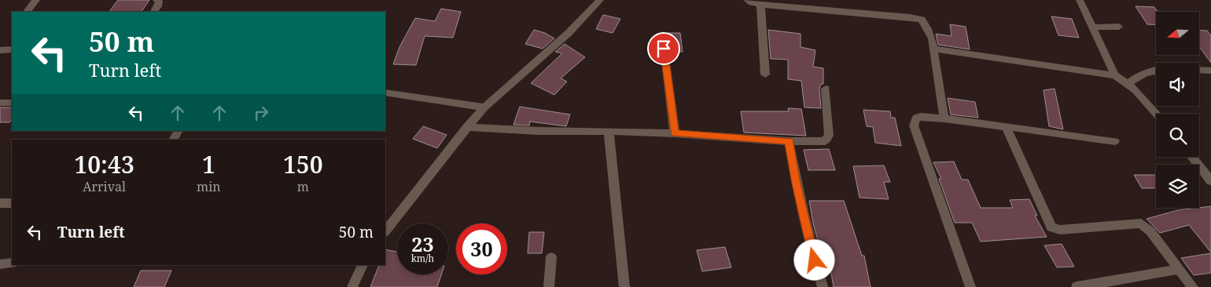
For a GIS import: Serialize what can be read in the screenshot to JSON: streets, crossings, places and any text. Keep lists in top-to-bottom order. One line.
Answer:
{"north":"left","page":{"turn":["50 m","Turn left"],"eta":["10:43","Arrival","1","min","150","m"],"list":[{"name":"Turn left","value":"50 m"}],"speed":"23 km/h","limit":"30"}}
